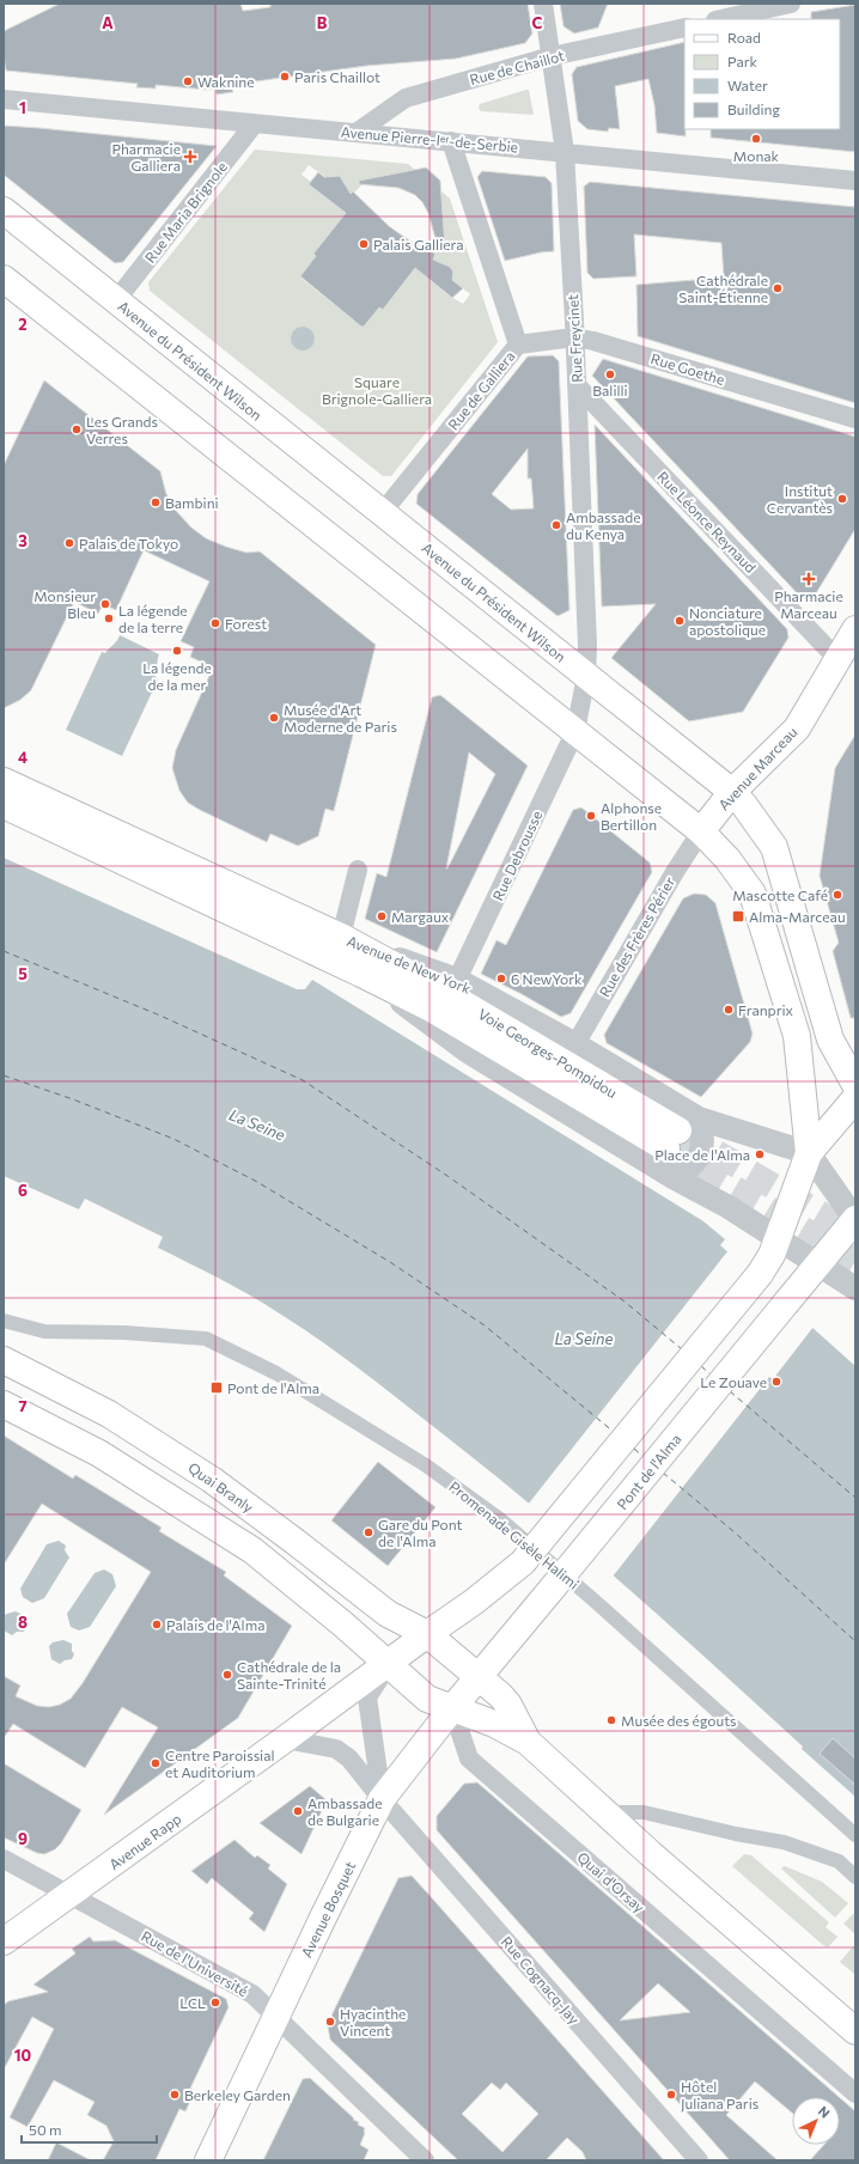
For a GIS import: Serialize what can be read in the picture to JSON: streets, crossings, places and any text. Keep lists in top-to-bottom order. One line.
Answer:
{"streets":{"main road":["Avenue du Président Wilson","Avenue Marceau","Avenue de New York","Voie Georges-Pompidou","Pont de l'Alma","Quai Branly","Avenue Rapp","Avenue Bosquet"],"street":["Rue de Chaillot","Avenue Pierre-Iᵉʳ-de-Serbie","Rue Maria Brignole","Rue Freycinet","Rue Goethe","Rue de Galliera","Rue Léonce Reynaud","Rue Debrousse","Rue des Frères Périer","Promenade Gisèle Halimi","Quai d'Orsay","Rue de l'Université","Rue Cognacq-Jay"]},"crossings":[["Rue de Chaillot","Avenue Pierre-Iᵉʳ-de-Serbie"],["Rue de Chaillot","Rue Freycinet"],["Avenue Pierre-Iᵉʳ-de-Serbie","Rue Maria Brignole"],["Avenue Pierre-Iᵉʳ-de-Serbie","Rue Freycinet"],["Avenue Pierre-Iᵉʳ-de-Serbie","Rue de Galliera"],["Rue Maria Brignole","Avenue du Président Wilson"],["Rue Freycinet","Avenue du Président Wilson"],["Rue Freycinet","Rue Goethe"],["Rue Freycinet","Rue Léonce Reynaud"],["Rue Freycinet","Rue Debrousse"],["Avenue du Président Wilson","Rue de Galliera"],["Avenue du Président Wilson","Avenue Marceau"],["Rue Goethe","Rue de Galliera"],["Rue Léonce Reynaud","Avenue Marceau"],["Avenue Marceau","Rue des Frères Périer"],["Rue Debrousse","Avenue de New York"],["Rue des Frères Périer","Avenue de New York"],["Avenue de New York","Voie Georges-Pompidou"],["Pont de l'Alma","Quai Branly"],["Pont de l'Alma","Avenue Bosquet"],["Quai Branly","Avenue Rapp"],["Quai Branly","Avenue Bosquet"],["Avenue Rapp","Rue de l'Université"],["Avenue Rapp","Rue Cognacq-Jay"],["Quai d'Orsay","Avenue Bosquet"],["Avenue Bosquet","Rue de l'Université"],["Avenue Bosquet","Rue Cognacq-Jay"]],"water":["La Seine"],"parks":["Square Brignole-Galliera"],"places":{"other":["Paris Chaillot","Waknine","Monak","Palais Galliera","Cathédrale Saint-Étienne","Balilli","Les Grands Verres","Institut Cervantès","Bambini","Ambassade du Kenya","Palais de Tokyo","Monsieur Bleu","La légende de la terre","Nonciature apostolique","Forest","La légende de la mer","Musée d'Art Moderne de Paris","Alphonse Bertillon","Mascotte Café","Margaux","6 NewYork","Franprix","Place de l'Alma","Le Zouave","Gare du Pont de l'Alma","Palais de l'Alma","Cathédrale de la Sainte-Trinité","Musée des égouts","Centre Paroissial et Auditorium","Ambassade de Bulgarie","LCL","Hyacinthe Vincent","Berkeley Garden","Hôtel Juliana Paris"],"health":["Pharmacie Galliera","Pharmacie Marceau"],"transit":["Alma-Marceau","Pont de l'Alma"]},"legend":["Road","Park","Water","Building"],"scale_bar":"50 m","north":"top right","grid":{"columns":["A","B","C"],"rows":["1","2","3","4","5","6","7","8","9","10"]}}
